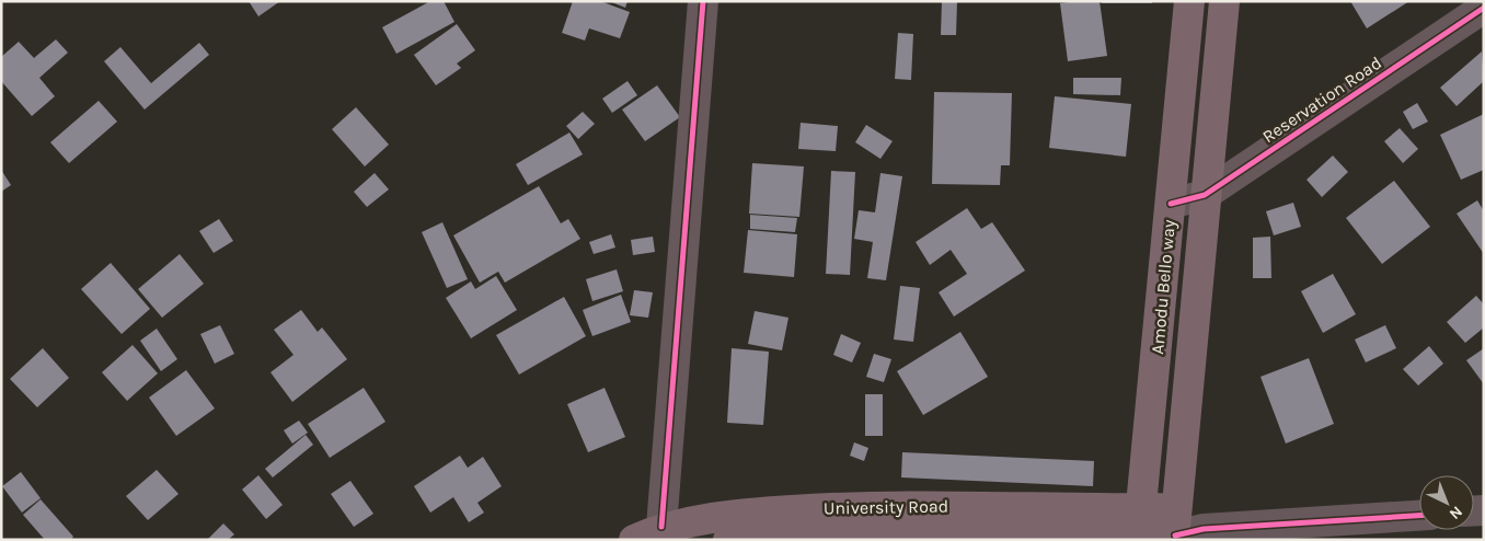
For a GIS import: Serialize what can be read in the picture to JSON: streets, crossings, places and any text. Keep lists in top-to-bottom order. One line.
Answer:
{"streets":{"main road":["Amodu Bello way","University Road"],"street":["Reservation Road"]},"crossings":[["Reservation Road","Amodu Bello way"],["Amodu Bello way","University Road"]],"north":"bottom right"}
